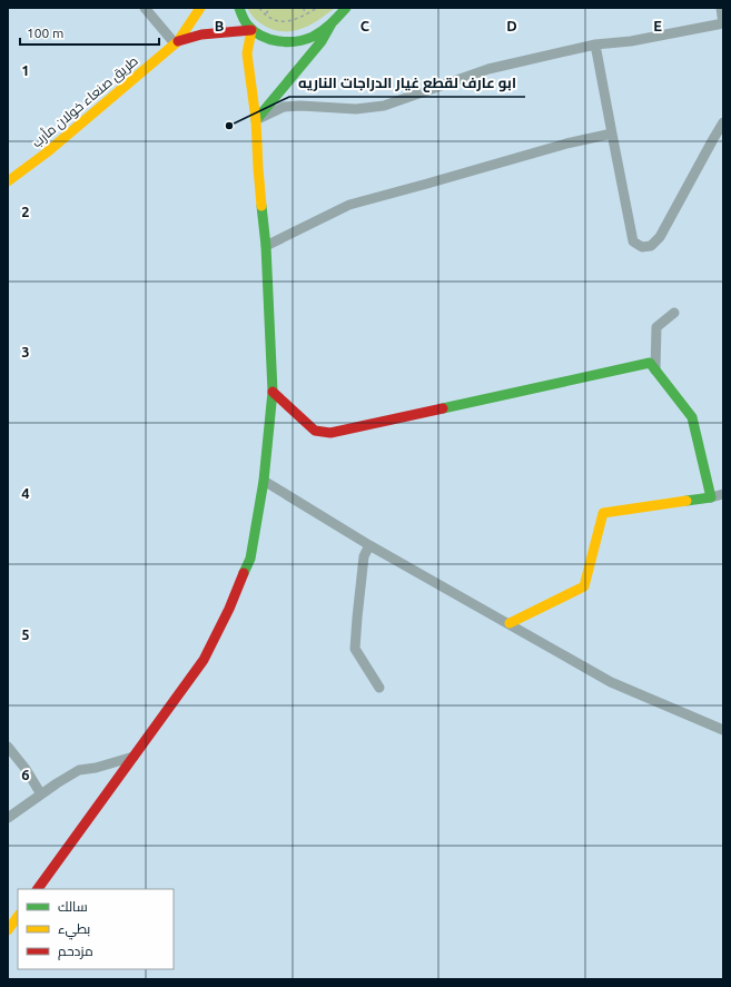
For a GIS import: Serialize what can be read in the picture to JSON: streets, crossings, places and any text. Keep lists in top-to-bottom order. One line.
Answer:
{"streets":{"street":["طريق صنعاء خولان مأرب"]},"places":["ابو عارف لقطع غيار الدراجات الناريه"],"legend":["سالك","بطيء","مزدحم"],"scale_bar":"100 m","grid":{"columns":["B","C","D","E"],"rows":["1","2","3","4","5","6"]}}
